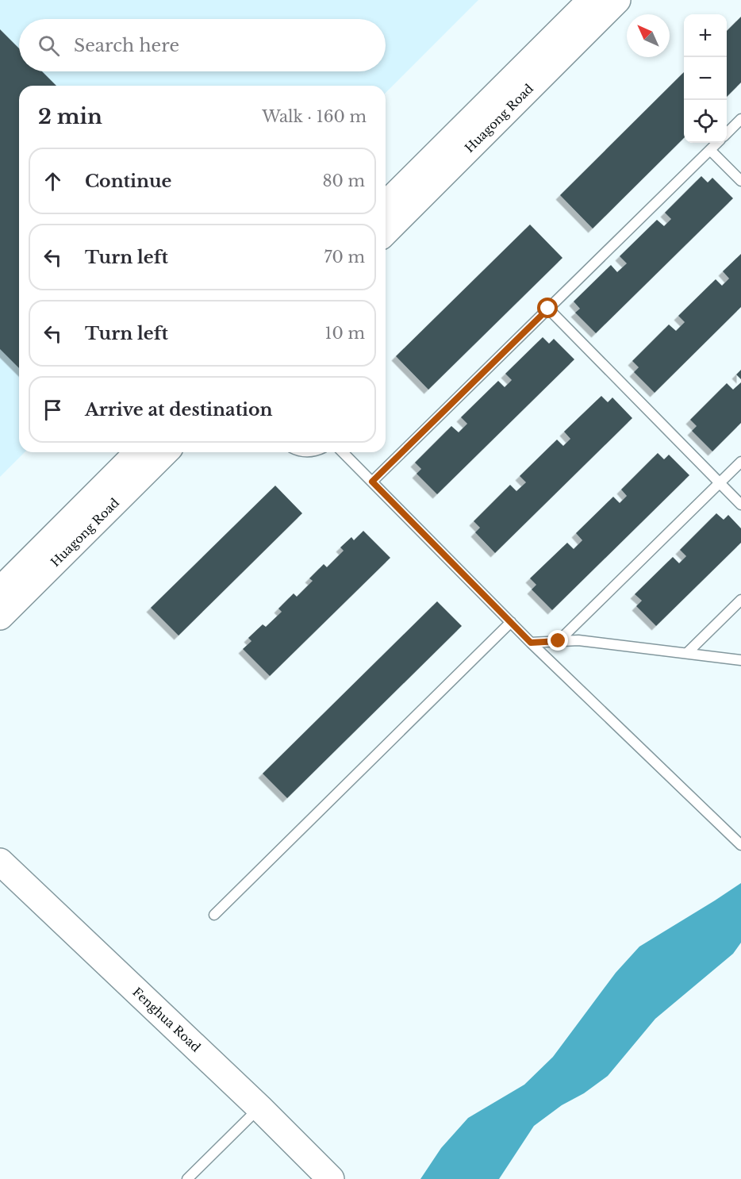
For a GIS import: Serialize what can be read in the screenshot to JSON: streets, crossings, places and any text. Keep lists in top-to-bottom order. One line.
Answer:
{"streets":{"main road":["Huagong Road","Fenghua Road"]},"north":"top left","page":{"map_buttons":["+","−"],"search":"Search here","heading":["2 min","Walk · 160 m"],"list":[["Continue","80 m"],["Turn left","70 m"],["Turn left","10 m"],"Arrive at destination"]}}
